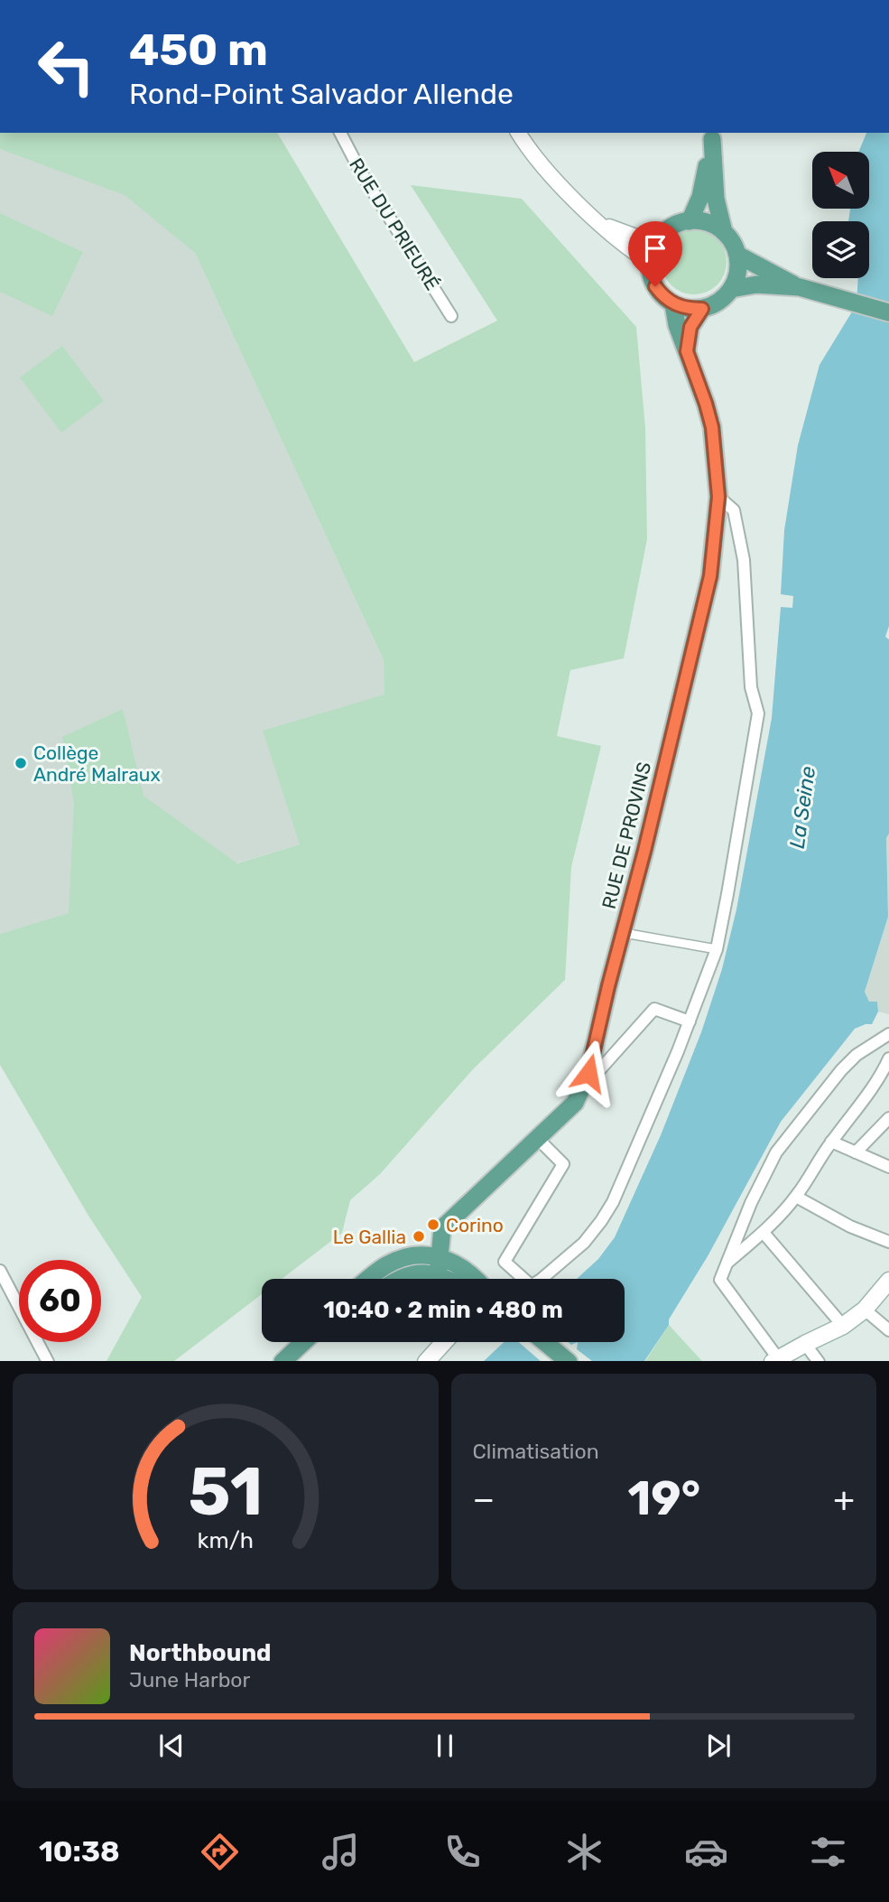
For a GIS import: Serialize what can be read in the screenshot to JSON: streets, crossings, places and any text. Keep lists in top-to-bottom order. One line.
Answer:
{"streets":{"main road":["RUE DE PROVINS"],"street":["RUE DU PRIEURÉ"]},"water":["La Seine"],"places":["Collège André Malraux","Corino","Le Gallia"],"north":"top left","page":{"turn":["450 m","Rond-Point Salvador Allende"],"limit":"60","trip":"10:40 · 2 min · 480 m","tile":"Climatisation","heat":["−","19°","+"],"song":["Northbound","June Harbor"],"tabs":"10:38","gauge":["51","km/h"]}}
